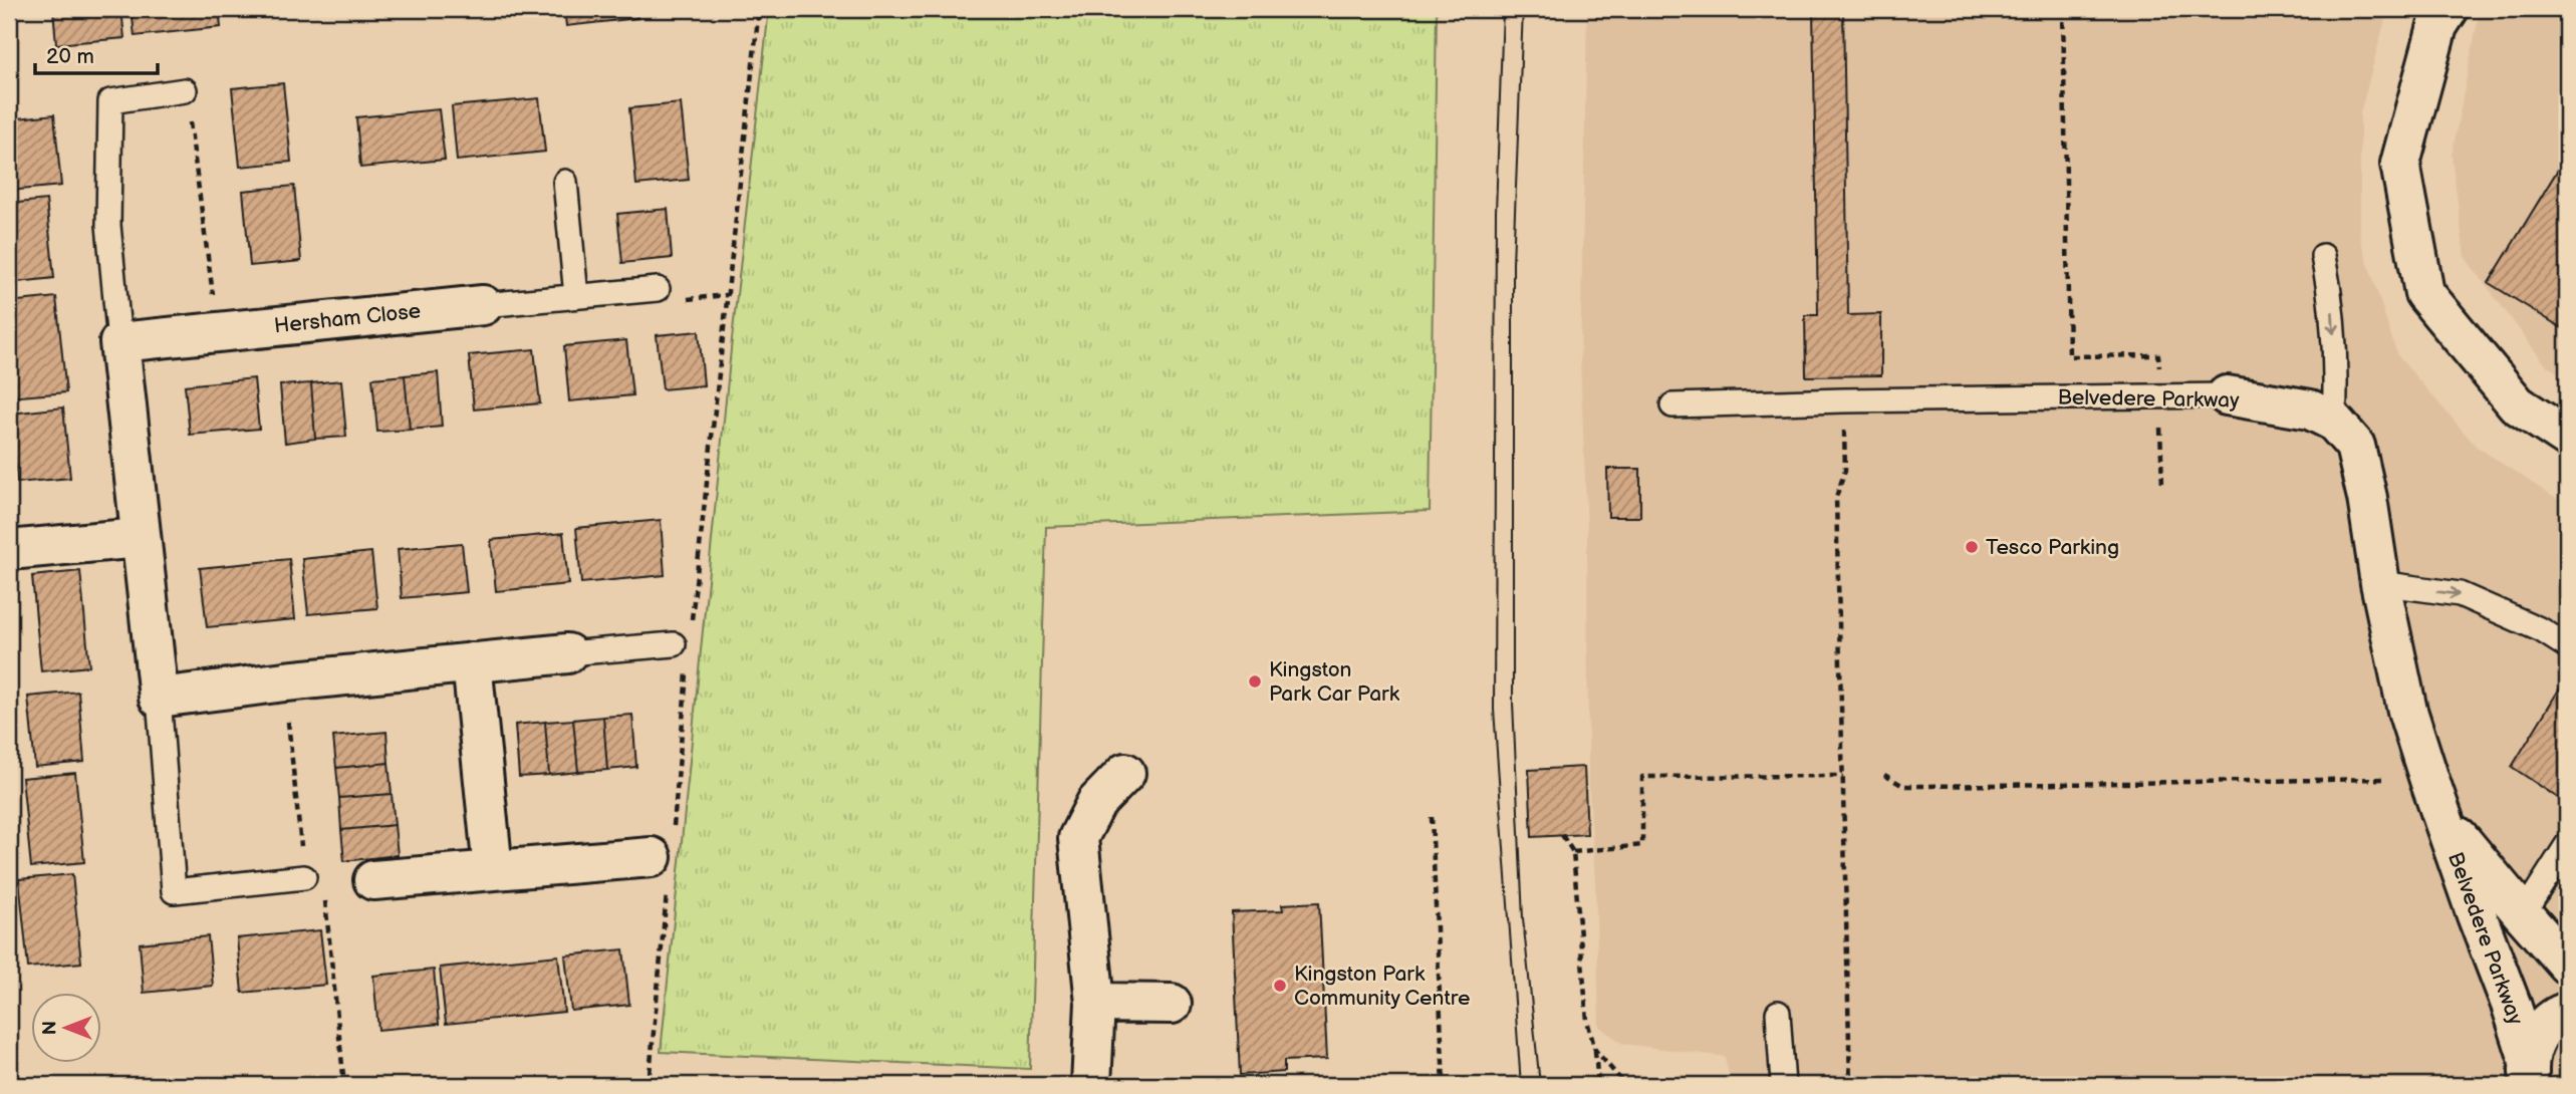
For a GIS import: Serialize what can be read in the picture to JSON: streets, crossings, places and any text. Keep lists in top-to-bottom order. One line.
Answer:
{"streets":{"street":["Hersham Close","Belvedere Parkway"]},"places":["Tesco Parking","Kingston Park Car Park","Kingston Park Community Centre"],"scale_bar":"20 m","north":"left"}
